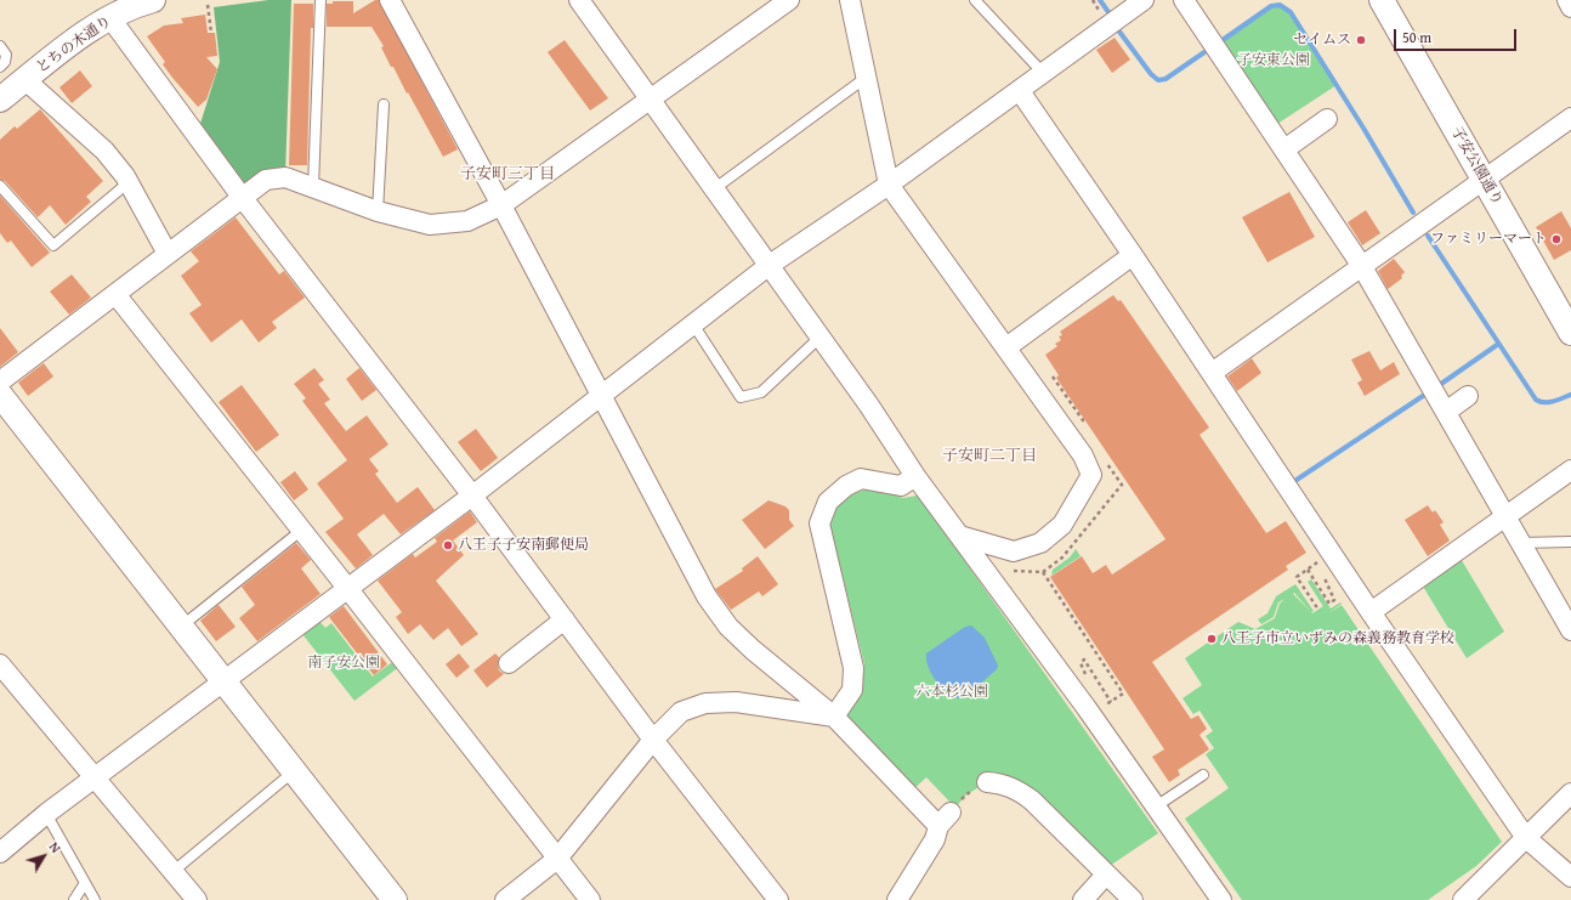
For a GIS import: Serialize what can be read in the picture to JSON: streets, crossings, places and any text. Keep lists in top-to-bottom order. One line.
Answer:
{"streets":{"street":["とちの木通り","子安公園通り"]},"districts":["子安町三丁目","子安町二丁目"],"parks":["子安東公園","南子安公園","六本杉公園"],"places":["セイムス","ファミリーマート","八王子子安南郵便局","八王子市立いずみの森義務教育学校"],"scale_bar":"50 m","north":"top right"}
